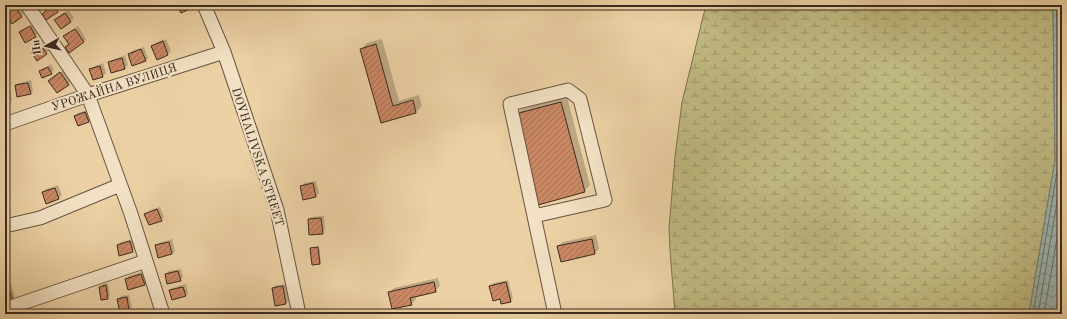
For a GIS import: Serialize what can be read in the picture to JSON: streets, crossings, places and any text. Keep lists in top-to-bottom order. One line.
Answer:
{"streets":{"street":["УРОЖАЙНА ВУЛИЦЯ","DOVHALIVSKA STREET"]},"crossings":[["УРОЖАЙНА ВУЛИЦЯ","DOVHALIVSKA STREET"]],"north":"left"}
